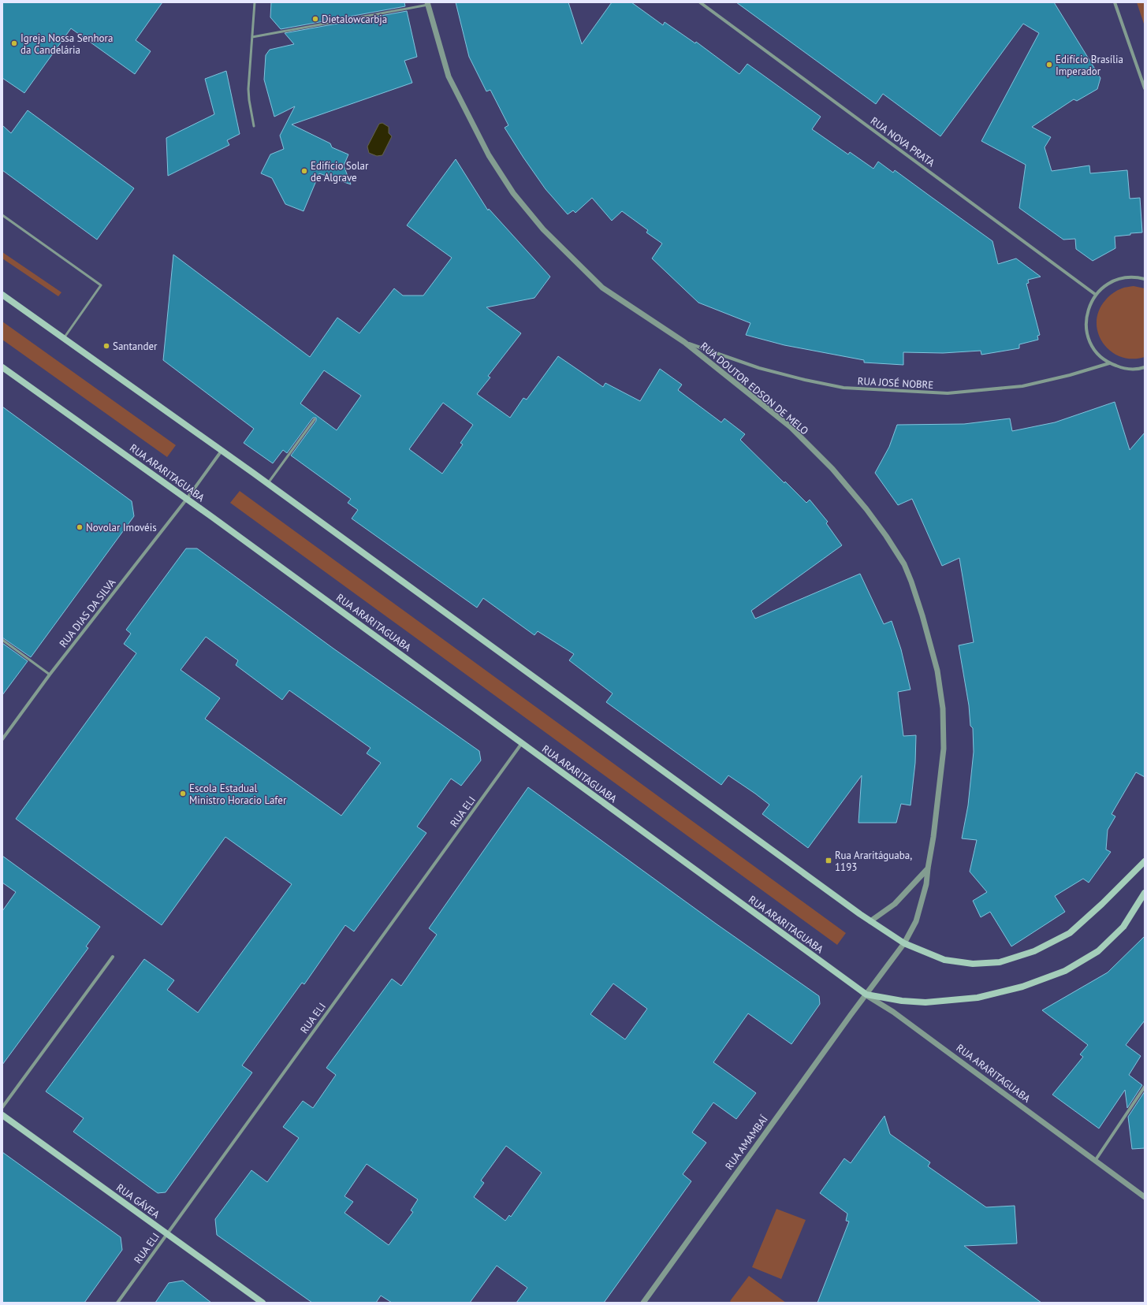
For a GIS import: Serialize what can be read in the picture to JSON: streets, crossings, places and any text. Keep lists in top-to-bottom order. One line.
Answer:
{"streets":{"main road":["RUA ARARITAGUABA","RUA GÁVEA"],"street":["RUA NOVA PRATA","RUA JOSÉ NOBRE","RUA DOUTOR EDSON DE MELO","RUA DIAS DA SILVA","RUA ELI","RUA AMAMBAÍ"]},"crossings":[["RUA JOSÉ NOBRE","RUA DOUTOR EDSON DE MELO"],["RUA DOUTOR EDSON DE MELO","RUA ARARITAGUABA"],["RUA DOUTOR EDSON DE MELO","RUA AMAMBAÍ"],["RUA ARARITAGUABA","RUA DIAS DA SILVA"],["RUA ARARITAGUABA","RUA ELI"],["RUA ARARITAGUABA","RUA AMAMBAÍ"],["RUA ELI","RUA GÁVEA"]],"places":{"other":["Dietalowcarbja","Igreja Nossa Senhora da Candelária","Edifício Brasília Imperador","Edifício Solar de Algrave","Santander","Novolar Imovéis","Escola Estadual Ministro Horacio Lafer"],"transit":["Rua Araritáguaba, 1193"]}}
